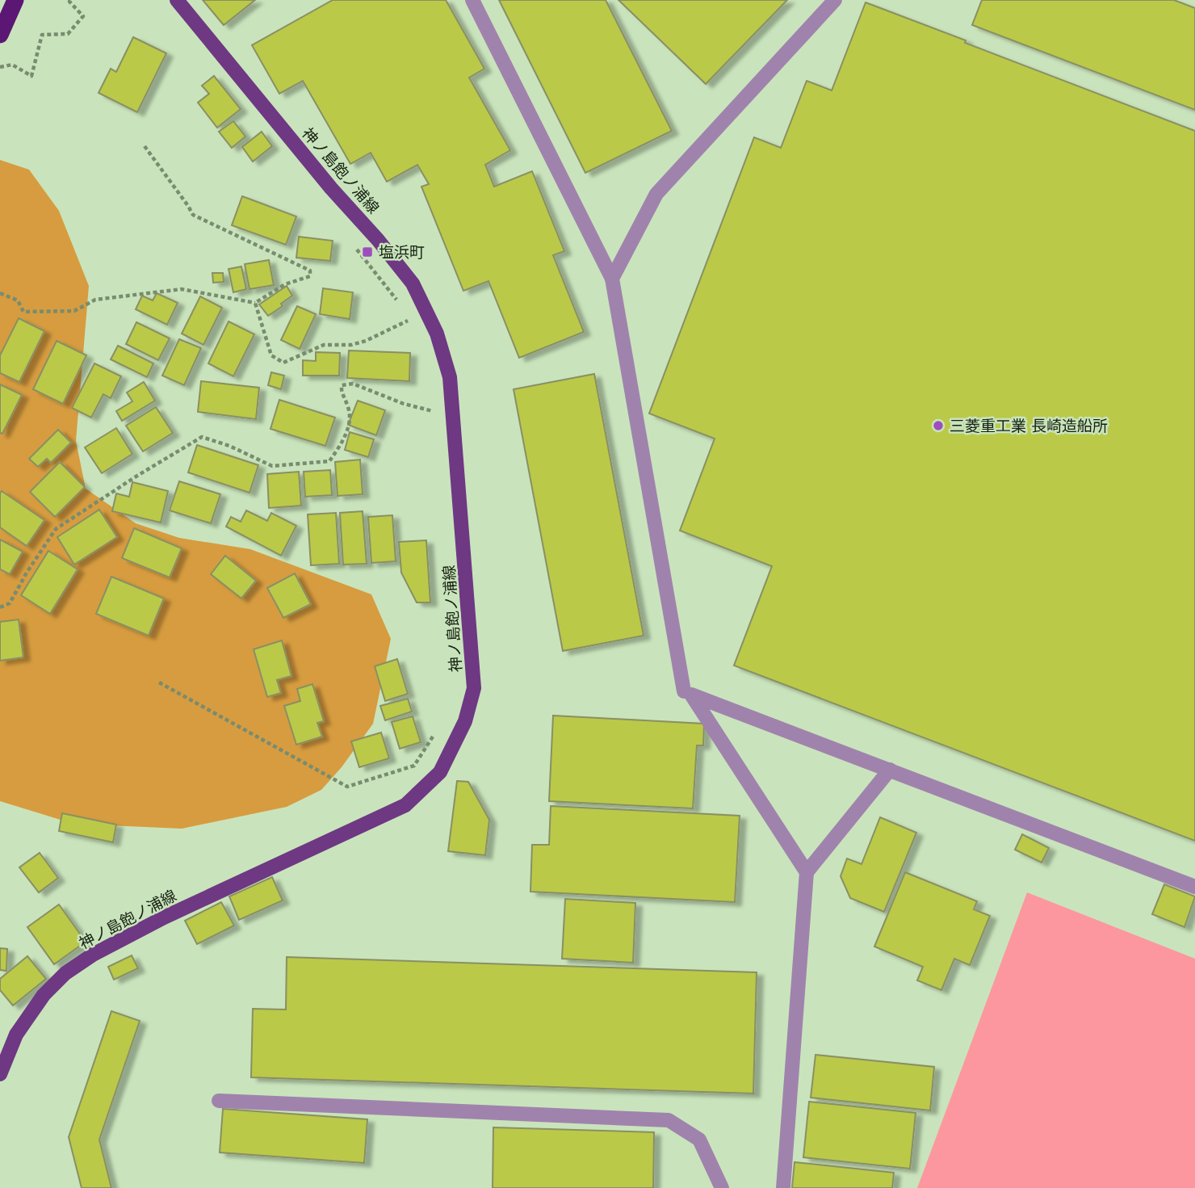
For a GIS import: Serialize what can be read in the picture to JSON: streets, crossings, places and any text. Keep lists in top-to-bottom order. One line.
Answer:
{"streets":{"main road":["神ノ島飽ノ浦線"]},"places":{"transit":["塩浜町"],"other":["三菱重工業 長崎造船所"]}}
